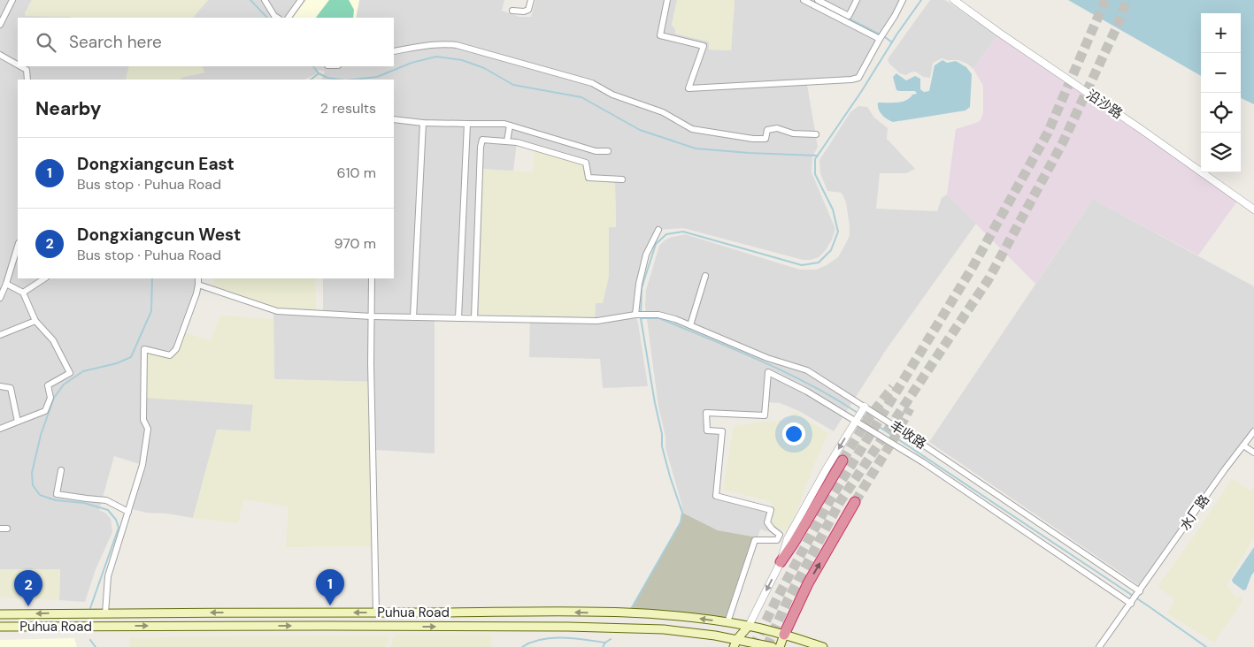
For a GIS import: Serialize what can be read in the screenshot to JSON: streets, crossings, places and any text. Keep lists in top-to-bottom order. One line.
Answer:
{"streets":{"main road":["Puhua Road"],"street":["沿沙路","丰收路","水厂路"]},"crossings":[["丰收路","水厂路"]],"page":{"map_buttons":["+","−"],"search":"Search here","heading":["Nearby","2 results"],"list":[{"mark":"1","name":"Dongxiangcun East","note":"Bus stop · Puhua Road","value":"610 m"},{"mark":"2","name":"Dongxiangcun West","note":"Bus stop · Puhua Road","value":"970 m"}],"pins":["1","2"]}}
